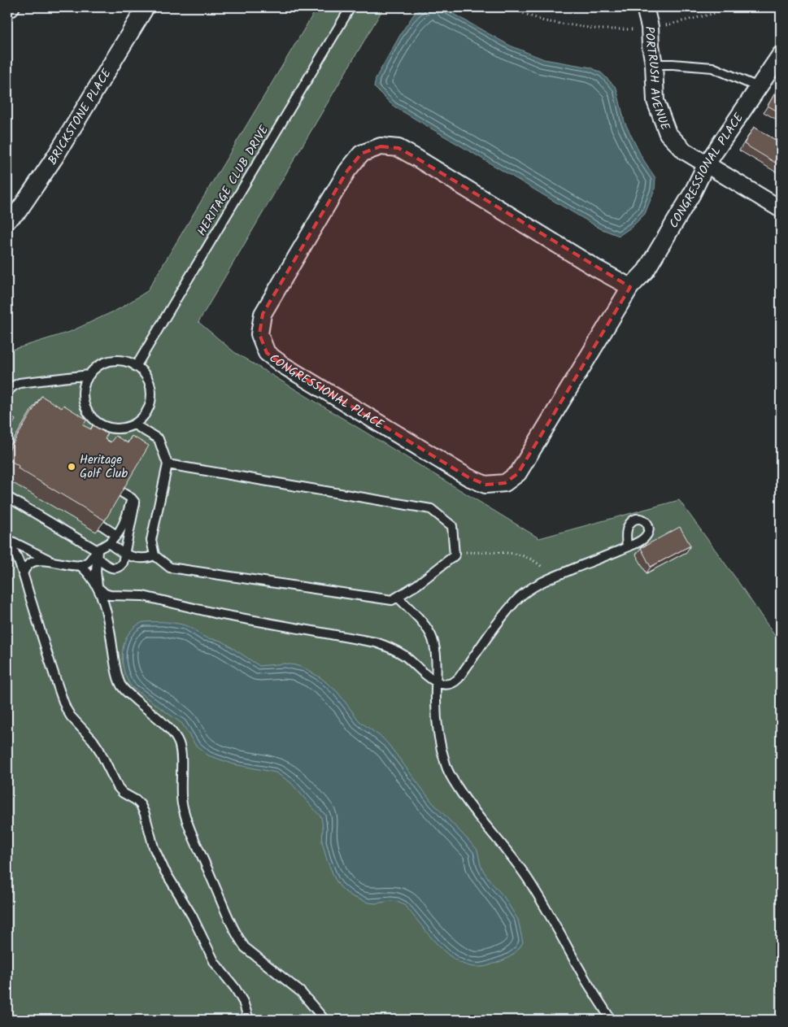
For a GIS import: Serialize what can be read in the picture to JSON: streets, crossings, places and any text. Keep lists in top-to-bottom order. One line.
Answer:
{"streets":{"street":["PORTRUSH AVENUE","BRICKSTONE PLACE","CONGRESSIONAL PLACE"],"lane":["HERITAGE CLUB DRIVE"]},"crossings":[["PORTRUSH AVENUE","CONGRESSIONAL PLACE"]],"places":["Heritage Golf Club"]}
